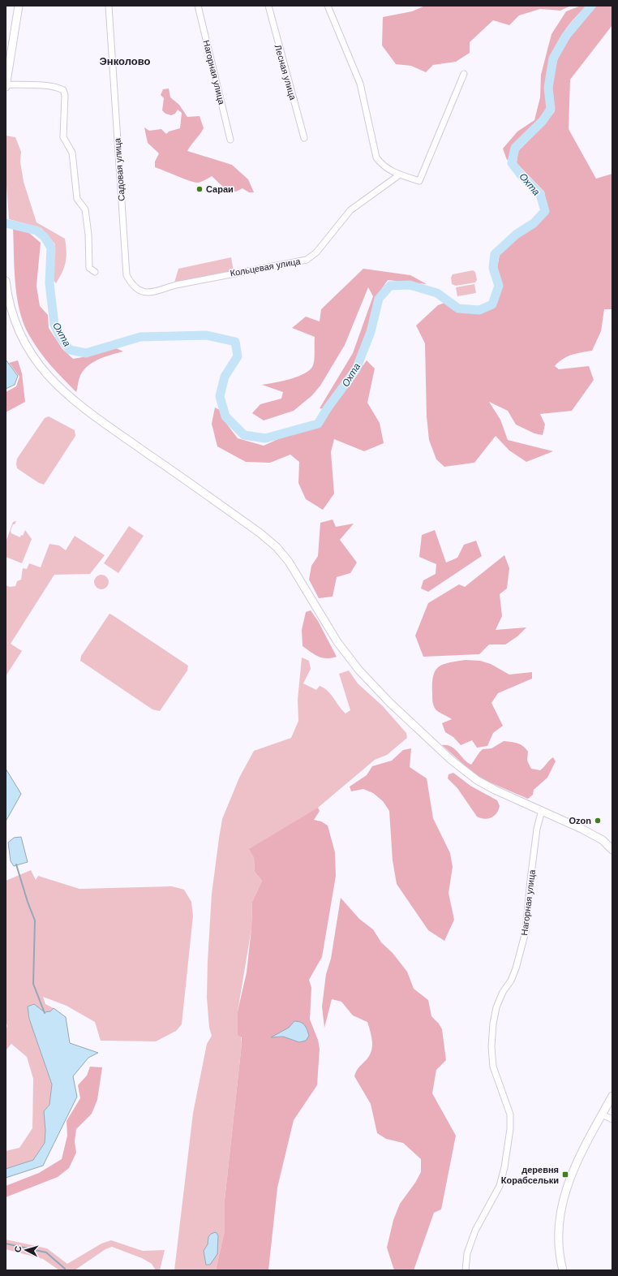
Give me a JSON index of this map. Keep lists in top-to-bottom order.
{
  "streets": {
    "street": [
      "Нагорная улица",
      "Лесная улица",
      "Садовая улица",
      "Кольцевая улица"
    ]
  },
  "crossings": [
    ["Садовая улица", "Кольцевая улица"]
  ],
  "districts": ["Энколово"],
  "water": ["Охта"],
  "places": {
    "other": ["Сараи", "Ozon"],
    "transit": ["деревня Корабсельки"]
  },
  "north": "left"
}
